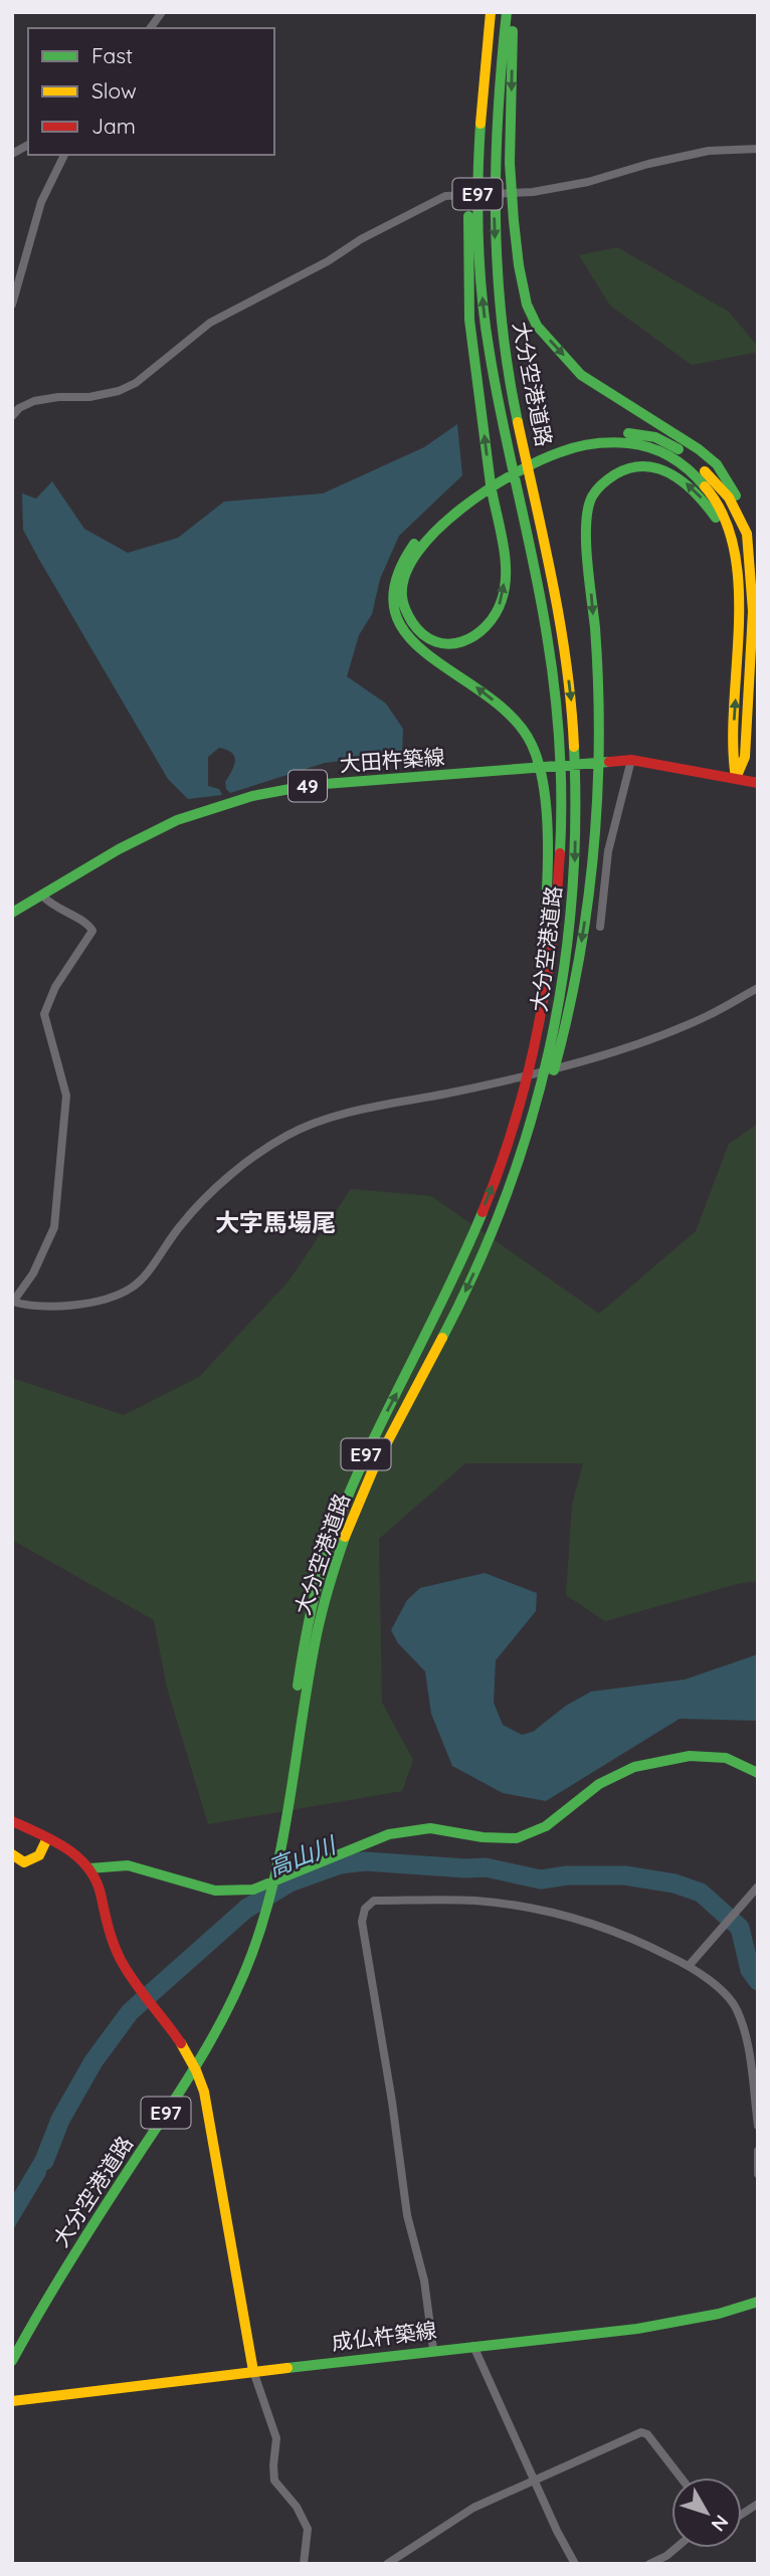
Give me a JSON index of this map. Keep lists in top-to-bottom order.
{
  "streets": {
    "main road": [
      "E97",
      "大分空港道路",
      "大田杵築線",
      "49",
      "成仏杵築線"
    ]
  },
  "districts": ["大字馬場尾"],
  "water": ["高山川"],
  "legend": ["Fast", "Slow", "Jam"],
  "north": "bottom right"
}
